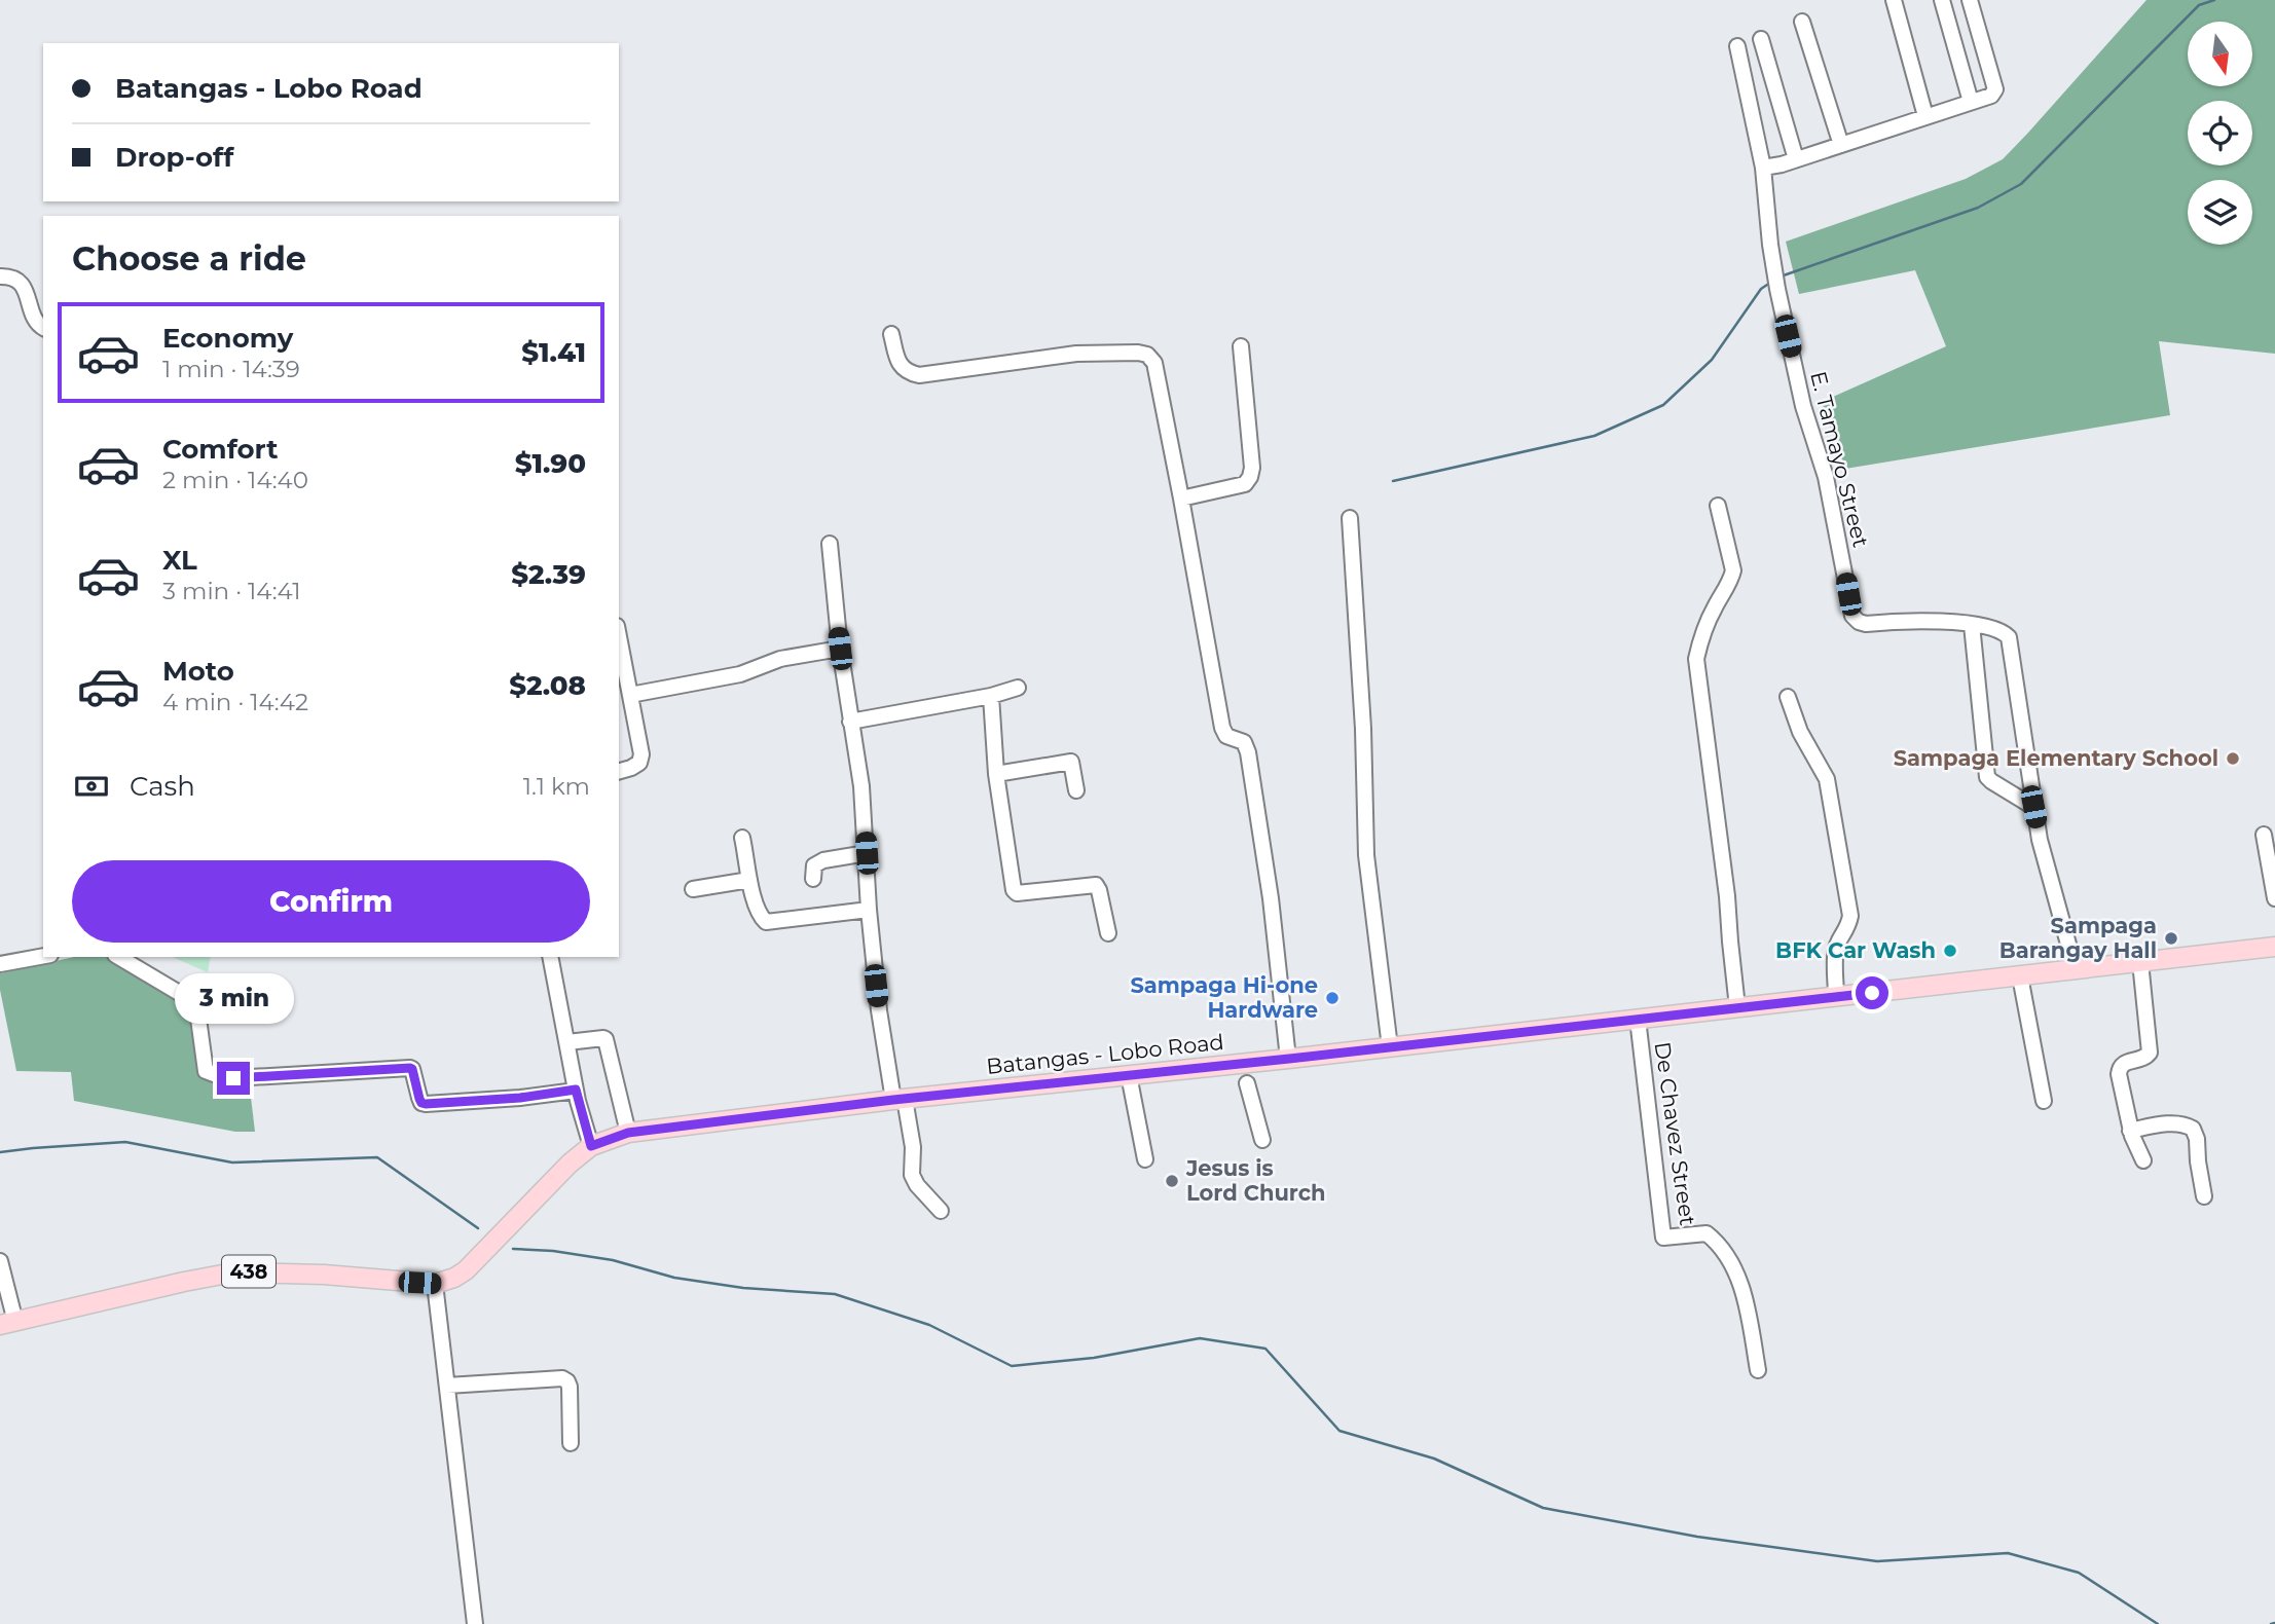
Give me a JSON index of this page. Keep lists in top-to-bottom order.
{
  "streets": {
    "main road": ["Batangas - Lobo Road", "438"],
    "street": ["E. Tamayo Street", "De Chavez Street"]
  },
  "crossings": [
    ["E. Tamayo Street", "Batangas - Lobo Road"],
    ["Batangas - Lobo Road", "De Chavez Street"]
  ],
  "places": [
    "Sampaga Elementary School",
    "Sampaga Barangay Hall",
    "BFK Car Wash",
    "Sampaga Hi-one Hardware",
    "Jesus is Lord Church"
  ],
  "north": "bottom",
  "page": {
    "banner": ["Batangas - Lobo Road", "Drop-off"],
    "heading": "Choose a ride",
    "list": [
      {
        "name": "Economy",
        "note": "1 min · 14:39",
        "value": "$1.41"
      },
      {
        "name": "Comfort",
        "note": "2 min · 14:40",
        "value": "$1.90"
      },
      {
        "name": "XL",
        "note": "3 min · 14:41",
        "value": "$2.39"
      },
      {
        "name": "Moto",
        "note": "4 min · 14:42",
        "value": "$2.08"
      }
    ],
    "pay": ["Cash", "1.1 km"],
    "buttons": "Confirm",
    "bubble": "3 min"
  }
}
